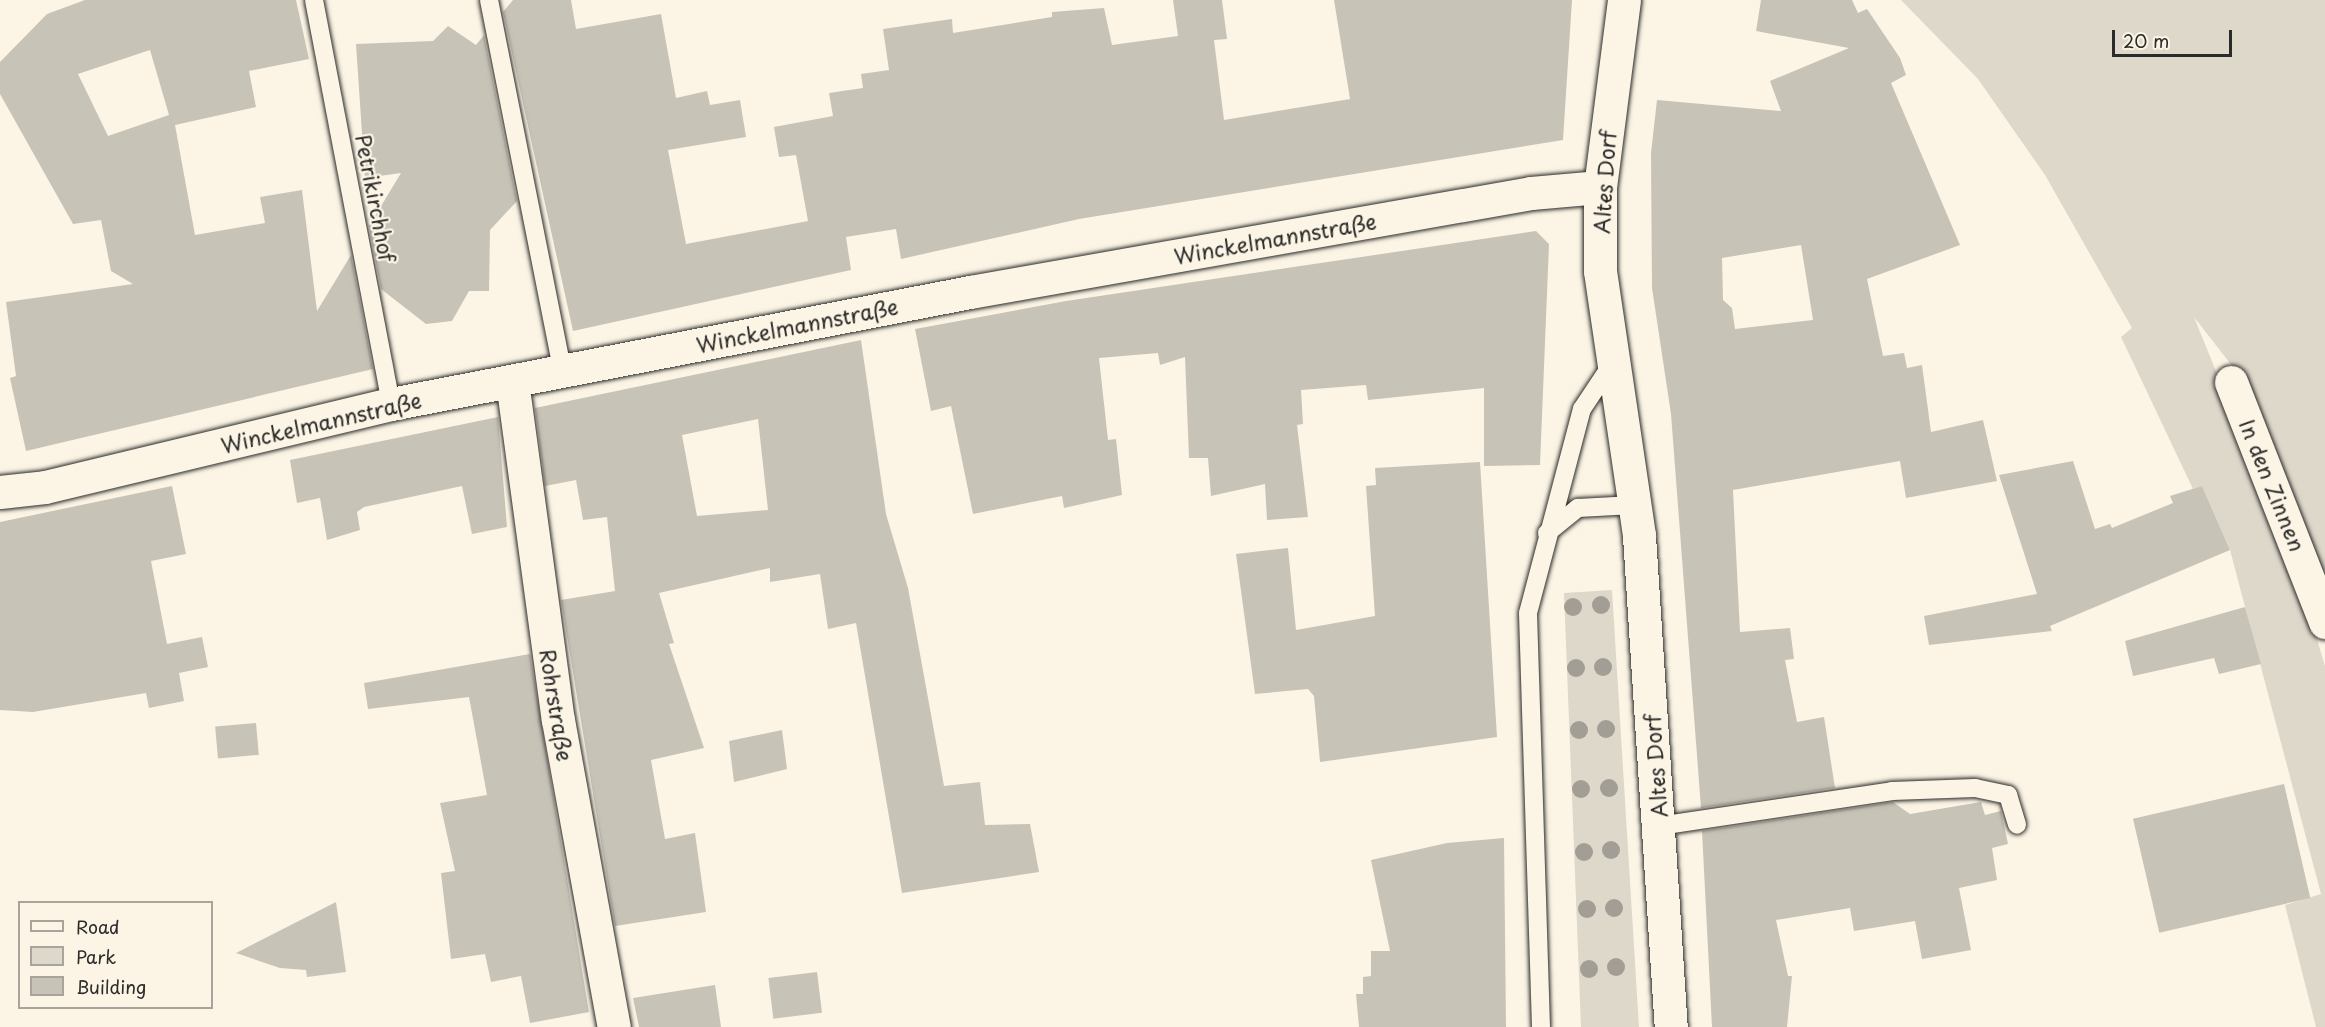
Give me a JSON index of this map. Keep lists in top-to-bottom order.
{
  "streets": {
    "street": [
      "Altes Dorf",
      "Winckelmannstraße",
      "In den Zinnen",
      "Rohrstraße"
    ],
    "lane": ["Petrikirchhof"]
  },
  "crossings": [
    ["Altes Dorf", "Winckelmannstraße"],
    ["Petrikirchhof", "Winckelmannstraße"],
    ["Winckelmannstraße", "Rohrstraße"]
  ],
  "legend": ["Road", "Park", "Building"],
  "scale_bar": "20 m"
}
